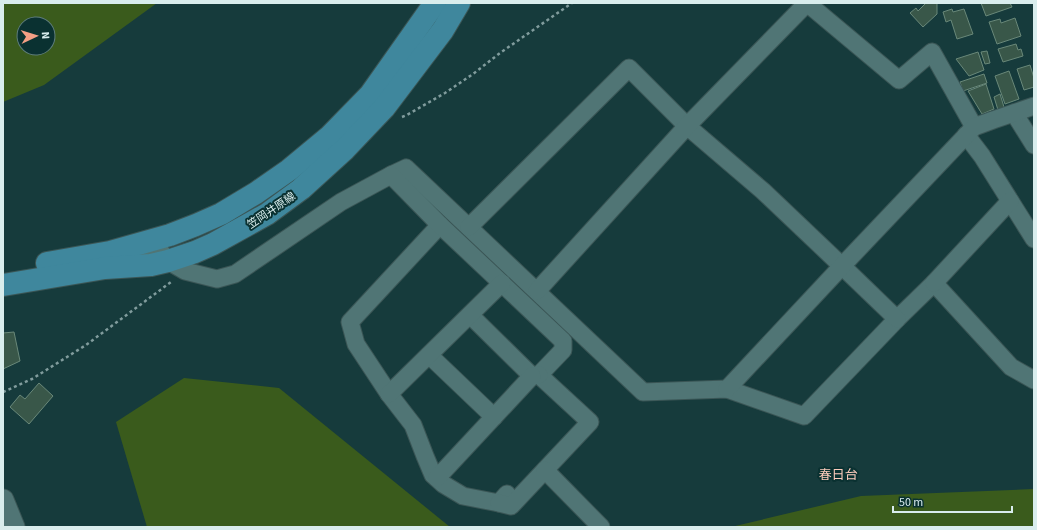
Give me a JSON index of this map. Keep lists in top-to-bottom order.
{
  "streets": {
    "main road": ["笠岡井原線"]
  },
  "districts": ["春日台"],
  "scale_bar": "50 m",
  "north": "right"
}
